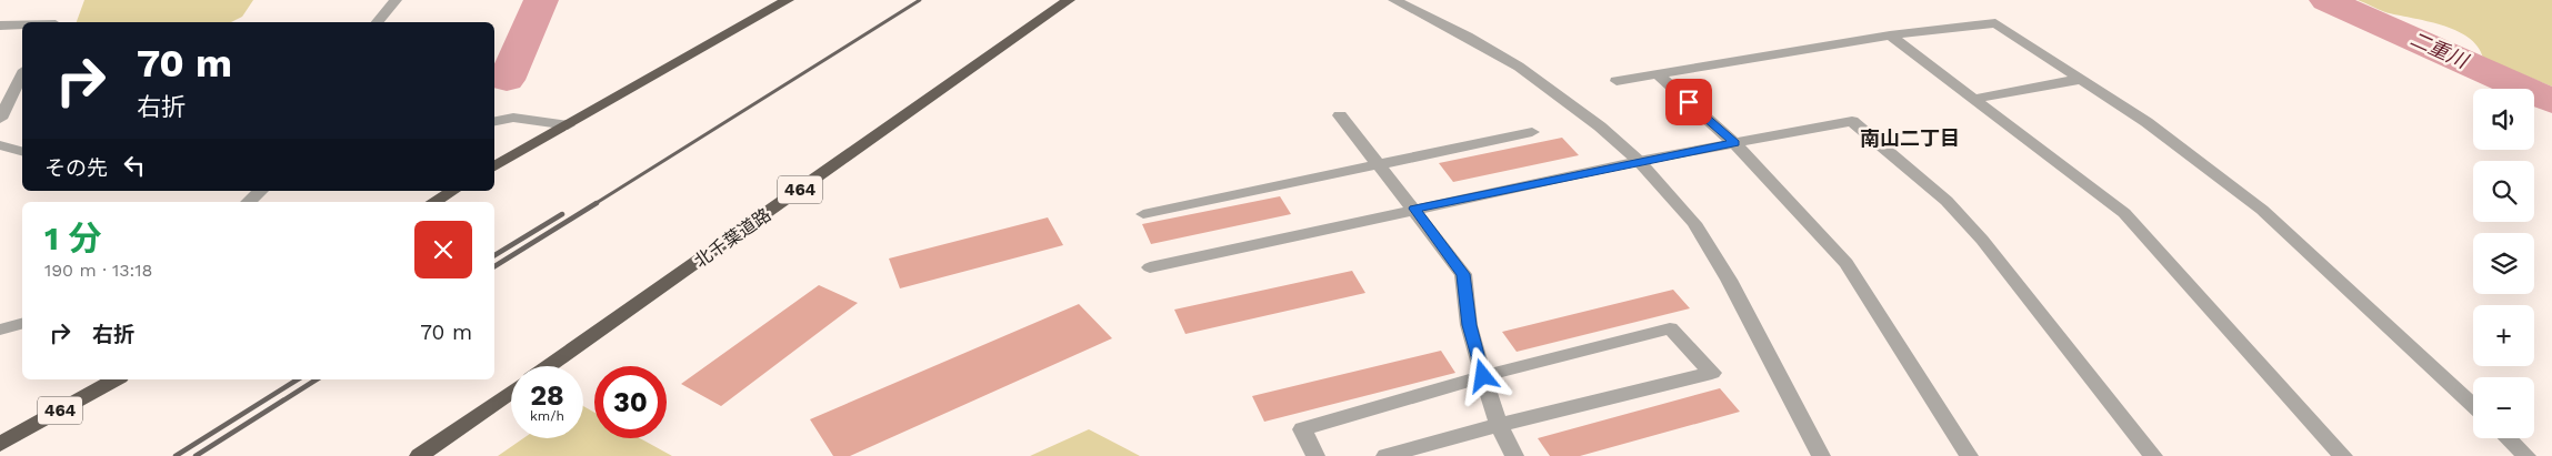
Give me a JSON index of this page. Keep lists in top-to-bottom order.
{
  "streets": {
    "highway": ["464", "北千葉道路"]
  },
  "districts": ["南山二丁目"],
  "water": ["二重川"],
  "page": {
    "turn": ["70 m", "右折"],
    "map_buttons": ["+", "−"],
    "then": "その先",
    "heading": ["1 分", "190 m · 13:18"],
    "list": [
      {
        "name": "右折",
        "value": "70 m"
      }
    ],
    "speed": "28 km/h",
    "limit": "30"
  }
}
